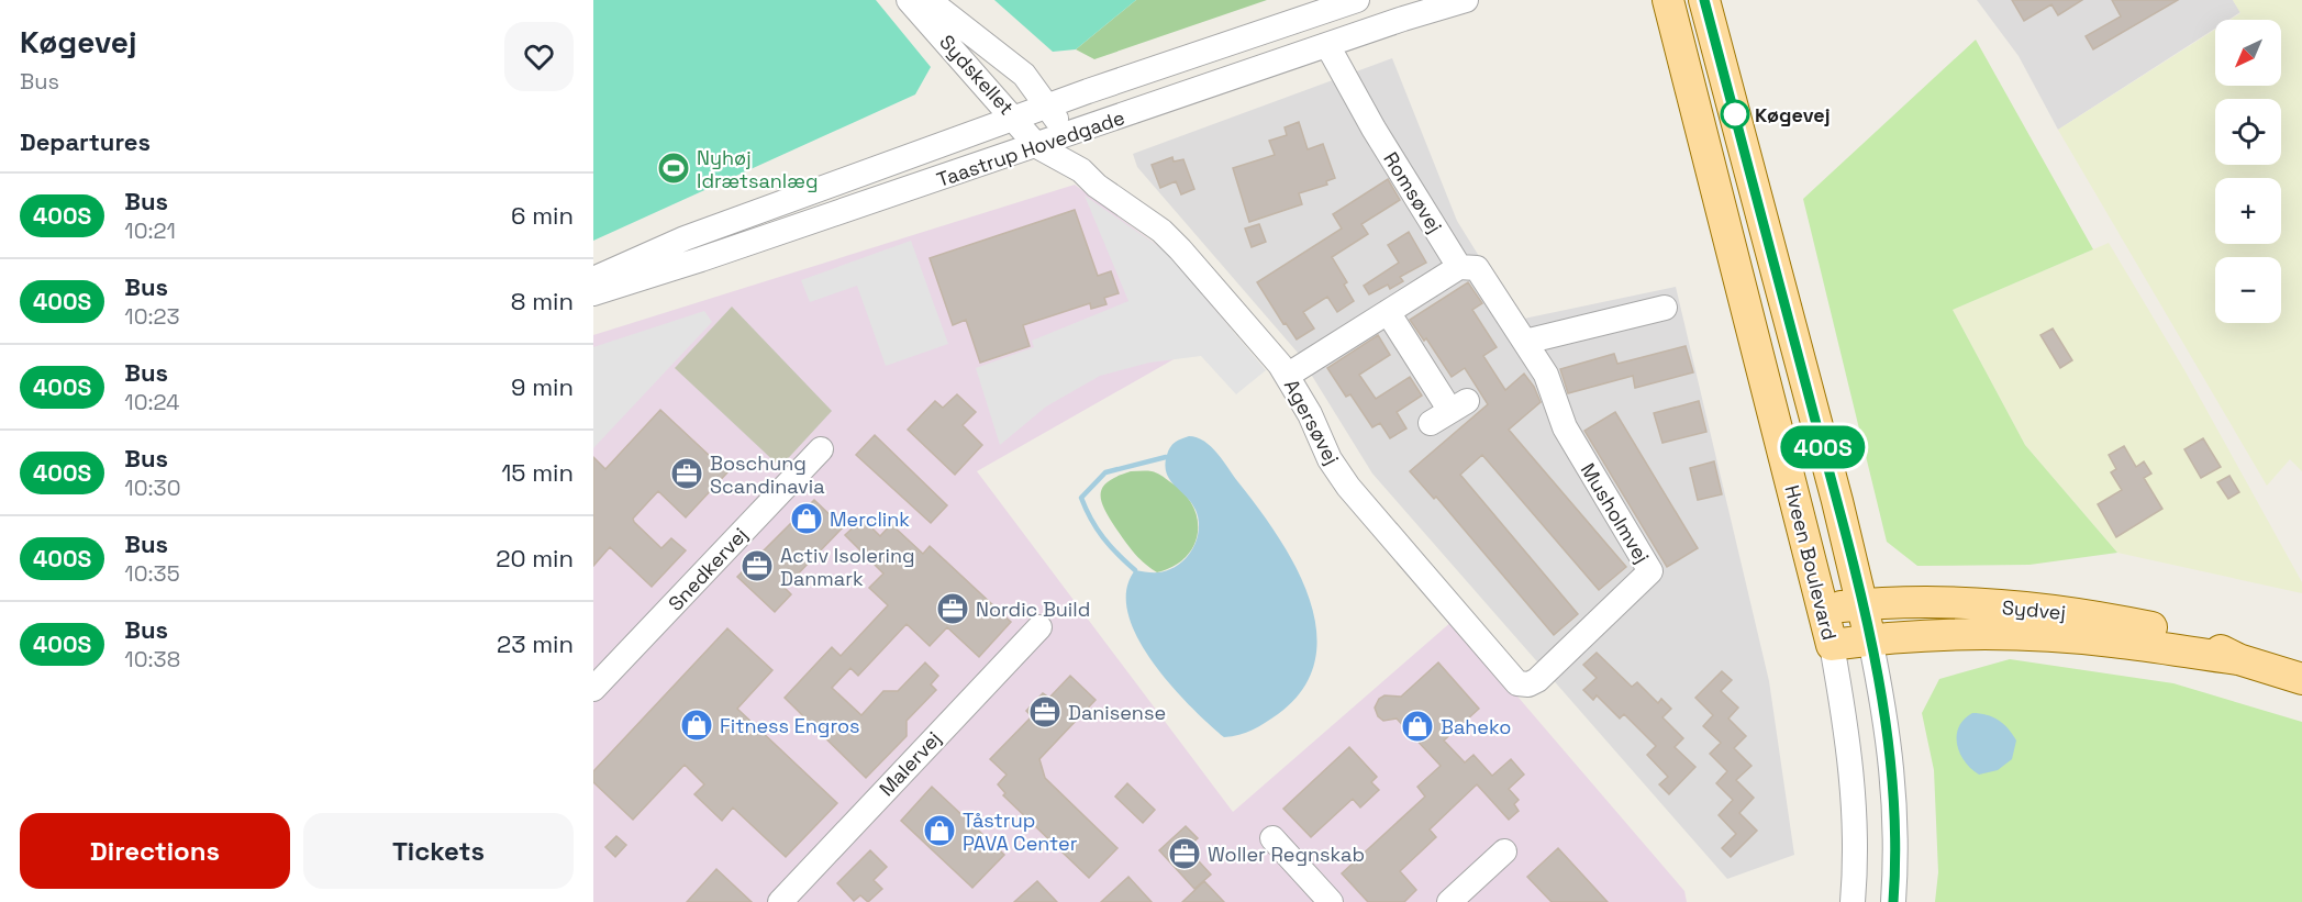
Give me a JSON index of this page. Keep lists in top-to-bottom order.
{
  "streets": {
    "main road": ["Hveen Boulevard", "Sydvej"],
    "street": [
      "Sydskellet",
      "Taastrup Hovedgade",
      "Romsøvej",
      "Agersøvej",
      "Musholmvej",
      "Snedkervej",
      "Malervej"
    ]
  },
  "crossings": [
    ["Sydskellet", "Taastrup Hovedgade"],
    ["Sydskellet", "Agersøvej"],
    ["Taastrup Hovedgade", "Romsøvej"],
    ["Romsøvej", "Musholmvej"],
    ["Agersøvej", "Musholmvej"],
    ["Hveen Boulevard", "Sydvej"]
  ],
  "places": {
    "other": ["Køgevej"],
    "sports": ["Nyhøj Idrætsanlæg"],
    "office": [
      "Boschung Scandinavia",
      "Activ Isolering Danmark",
      "Nordic Build",
      "Danisense",
      "Woller Regnskab"
    ],
    "shop": [
      "Merclink",
      "Fitness Engros",
      "Baheko",
      "Tåstrup PAVA Center"
    ]
  },
  "lines": ["bus line 400S"],
  "north": "bottom left",
  "page": {
    "heading": [
      ["Køgevej", "Bus"],
      "Departures"
    ],
    "on_map": "400S",
    "map_buttons": ["+", "−"],
    "list": [
      {
        "mark": "400S",
        "name": "Bus",
        "note": "10:21",
        "value": "6 min"
      },
      {
        "mark": "400S",
        "name": "Bus",
        "note": "10:23",
        "value": "8 min"
      },
      {
        "mark": "400S",
        "name": "Bus",
        "note": "10:24",
        "value": "9 min"
      },
      {
        "mark": "400S",
        "name": "Bus",
        "note": "10:30",
        "value": "15 min"
      },
      {
        "mark": "400S",
        "name": "Bus",
        "note": "10:35",
        "value": "20 min"
      },
      {
        "mark": "400S",
        "name": "Bus",
        "note": "10:38",
        "value": "23 min"
      }
    ],
    "buttons": ["Directions", "Tickets"]
  }
}
